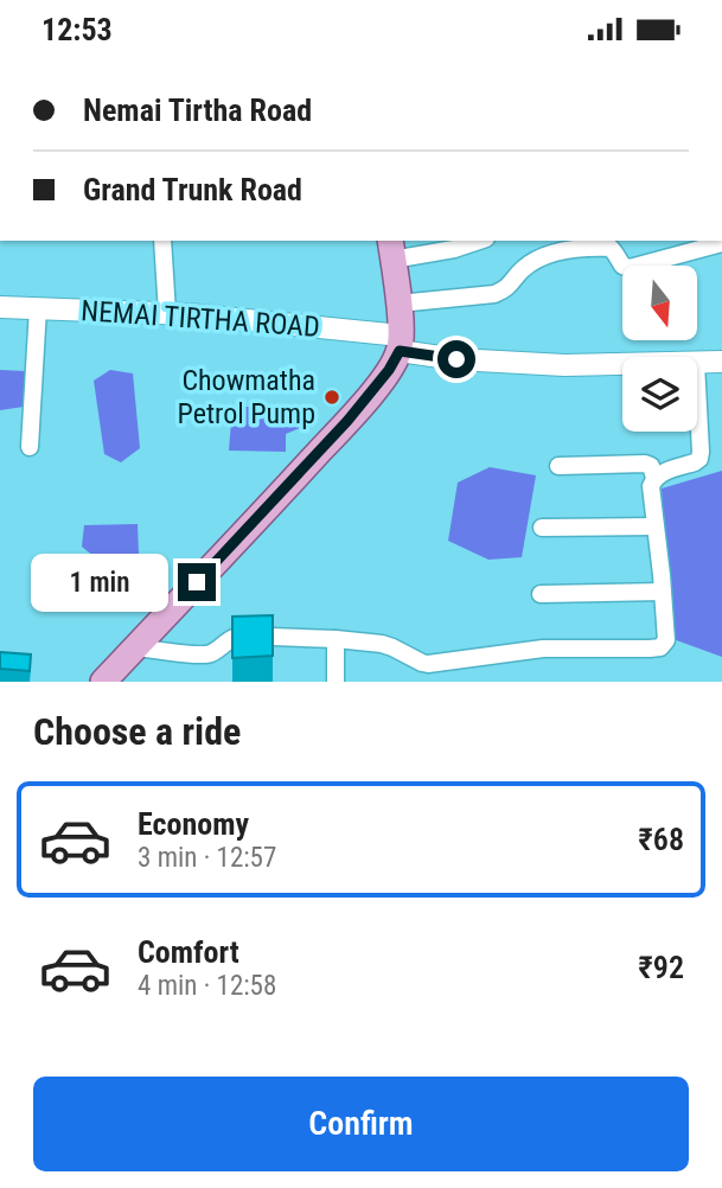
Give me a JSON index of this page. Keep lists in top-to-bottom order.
{
  "streets": {
    "street": ["NEMAI TIRTHA ROAD"]
  },
  "places": ["Chowmatha Petrol Pump"],
  "north": "bottom",
  "page": {
    "status": "12:53",
    "banner": ["Nemai Tirtha Road", "Grand Trunk Road"],
    "bubble": "1 min",
    "heading": "Choose a ride",
    "list": [
      {
        "name": "Economy",
        "note": "3 min · 12:57",
        "value": "₹68"
      },
      {
        "name": "Comfort",
        "note": "4 min · 12:58",
        "value": "₹92"
      }
    ],
    "buttons": "Confirm"
  }
}
